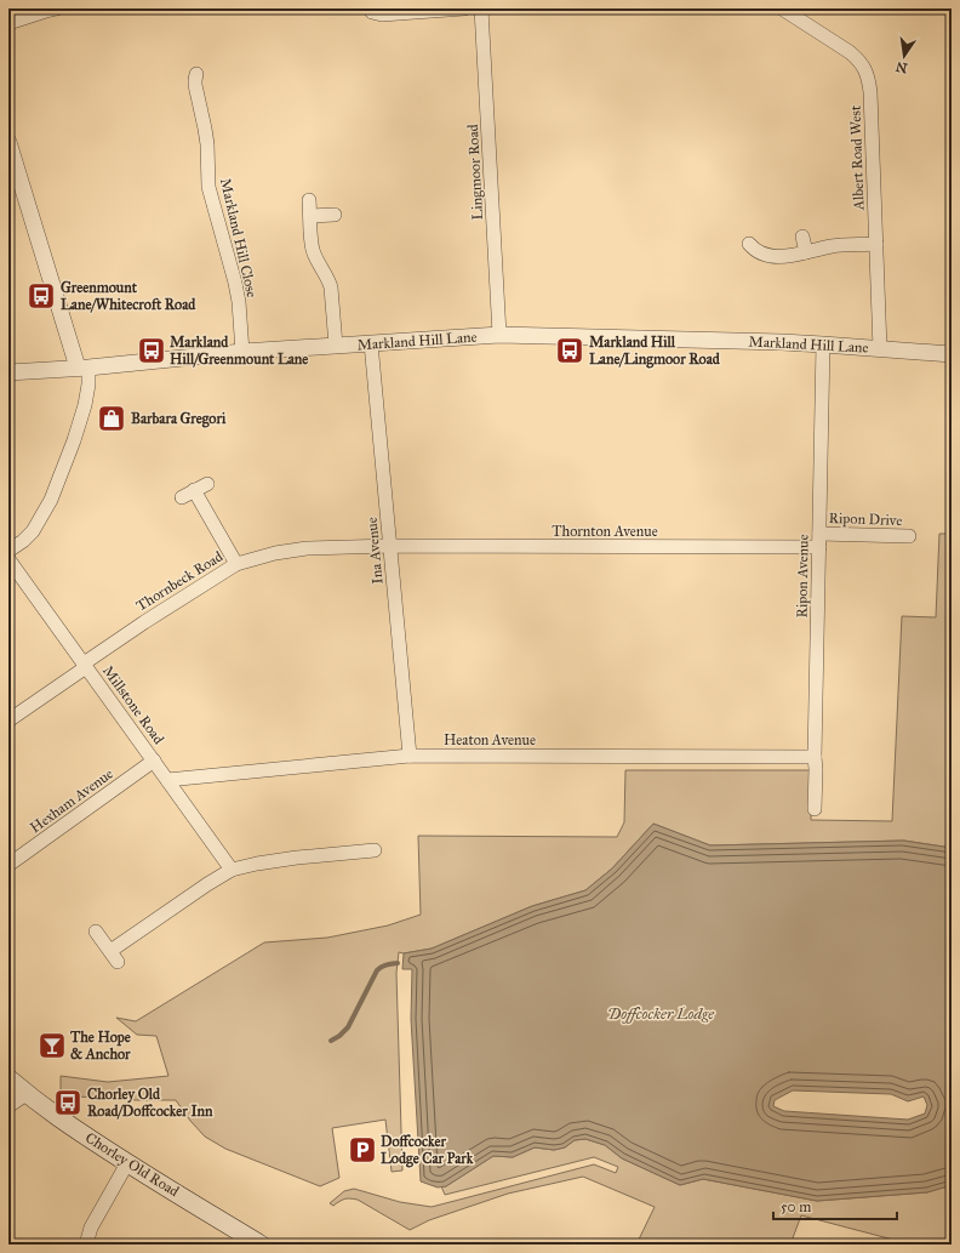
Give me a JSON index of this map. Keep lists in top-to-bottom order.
{
  "streets": {
    "main road": ["Chorley Old Road"],
    "street": [
      "Albert Road West",
      "Lingmoor Road",
      "Markland Hill Close",
      "Markland Hill Lane",
      "Ripon Drive",
      "Thornton Avenue",
      "Ina Avenue",
      "Ripon Avenue",
      "Thornbeck Road",
      "Millstone Road",
      "Heaton Avenue",
      "Hexham Avenue"
    ]
  },
  "crossings": [
    ["Albert Road West", "Markland Hill Lane"],
    ["Lingmoor Road", "Markland Hill Lane"],
    ["Markland Hill Close", "Markland Hill Lane"],
    ["Markland Hill Lane", "Ina Avenue"],
    ["Markland Hill Lane", "Ripon Avenue"],
    ["Ripon Drive", "Thornton Avenue"],
    ["Ripon Drive", "Ripon Avenue"],
    ["Thornton Avenue", "Ina Avenue"],
    ["Thornton Avenue", "Ripon Avenue"],
    ["Thornton Avenue", "Thornbeck Road"],
    ["Ina Avenue", "Thornbeck Road"],
    ["Ina Avenue", "Heaton Avenue"],
    ["Ripon Avenue", "Heaton Avenue"],
    ["Thornbeck Road", "Millstone Road"],
    ["Millstone Road", "Heaton Avenue"],
    ["Millstone Road", "Hexham Avenue"]
  ],
  "water": ["Doffcocker Lodge"],
  "places": {
    "bus stop": [
      "Greenmount Lane/Whitecroft Road",
      "Markland Hill/Greenmount Lane",
      "Markland Hill Lane/Lingmoor Road",
      "Chorley Old Road/Doffcocker Inn"
    ],
    "shop": ["Barbara Gregori"],
    "bar": ["The Hope & Anchor"],
    "parking": ["Doffcocker Lodge Car Park"]
  },
  "scale_bar": "50 m",
  "north": "bottom"
}
